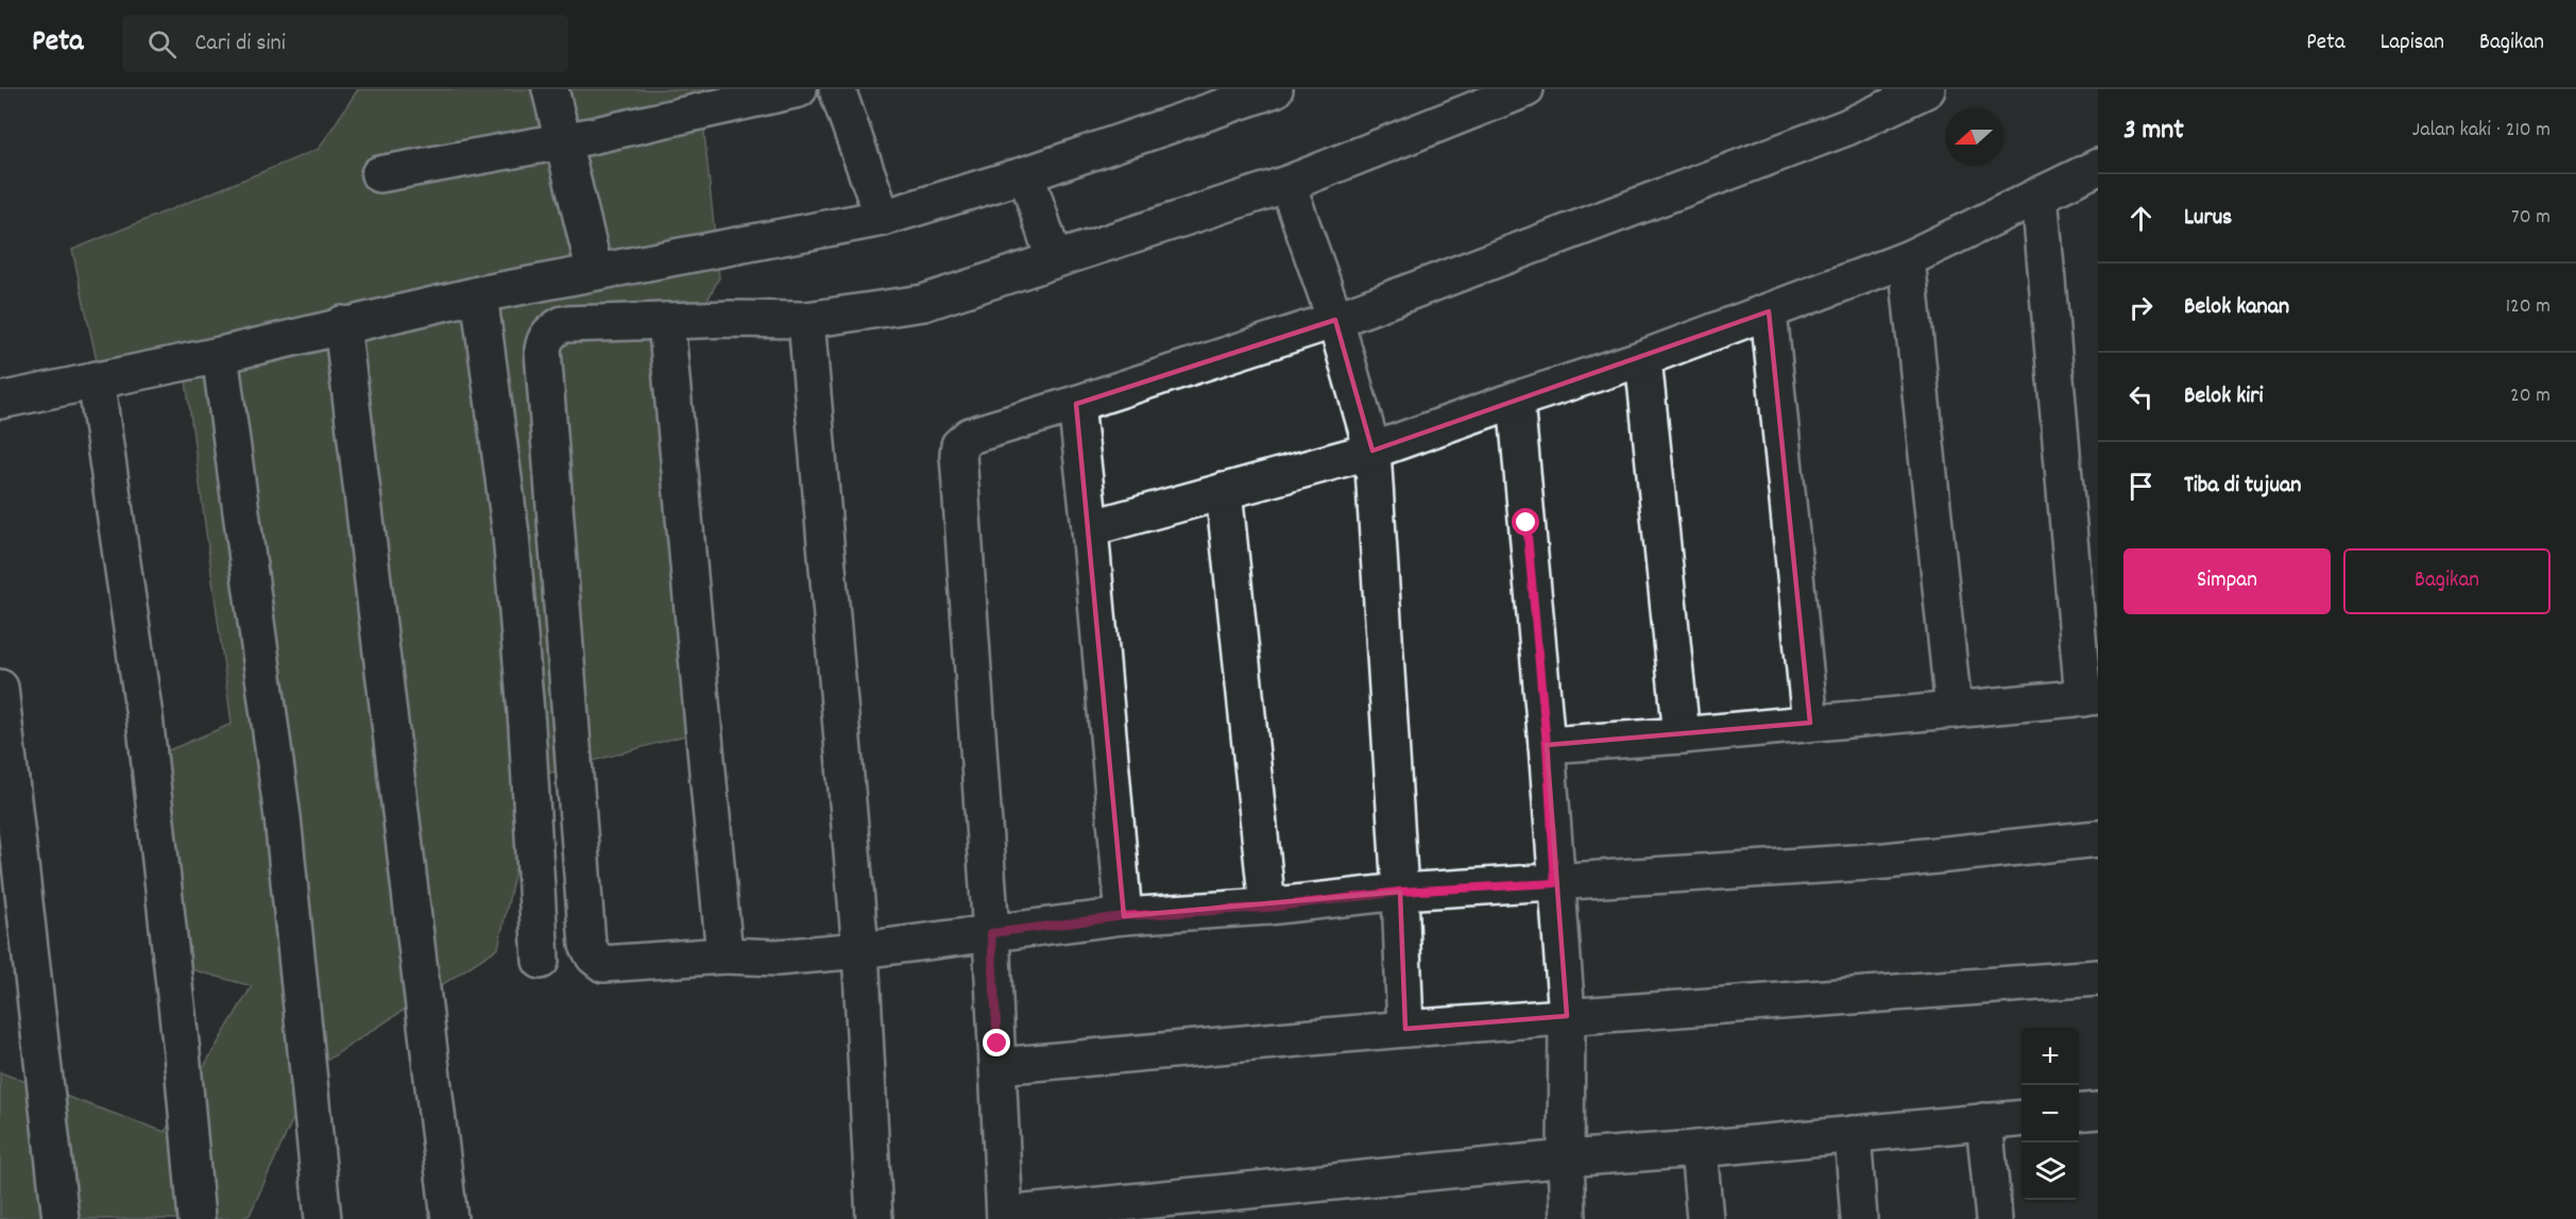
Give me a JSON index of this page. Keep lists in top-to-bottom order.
{
  "north": "left",
  "page": {
    "header": "Peta",
    "search": "Cari di sini",
    "nav": ["Peta", "Lapisan", "Bagikan"],
    "heading": ["3 mnt", "Jalan kaki · 210 m"],
    "list": [
      ["Lurus", "70 m"],
      ["Belok kanan", "120 m"],
      ["Belok kiri", "20 m"],
      "Tiba di tujuan"
    ],
    "buttons": ["Simpan", "Bagikan"],
    "map_buttons": ["+", "−"]
  }
}
